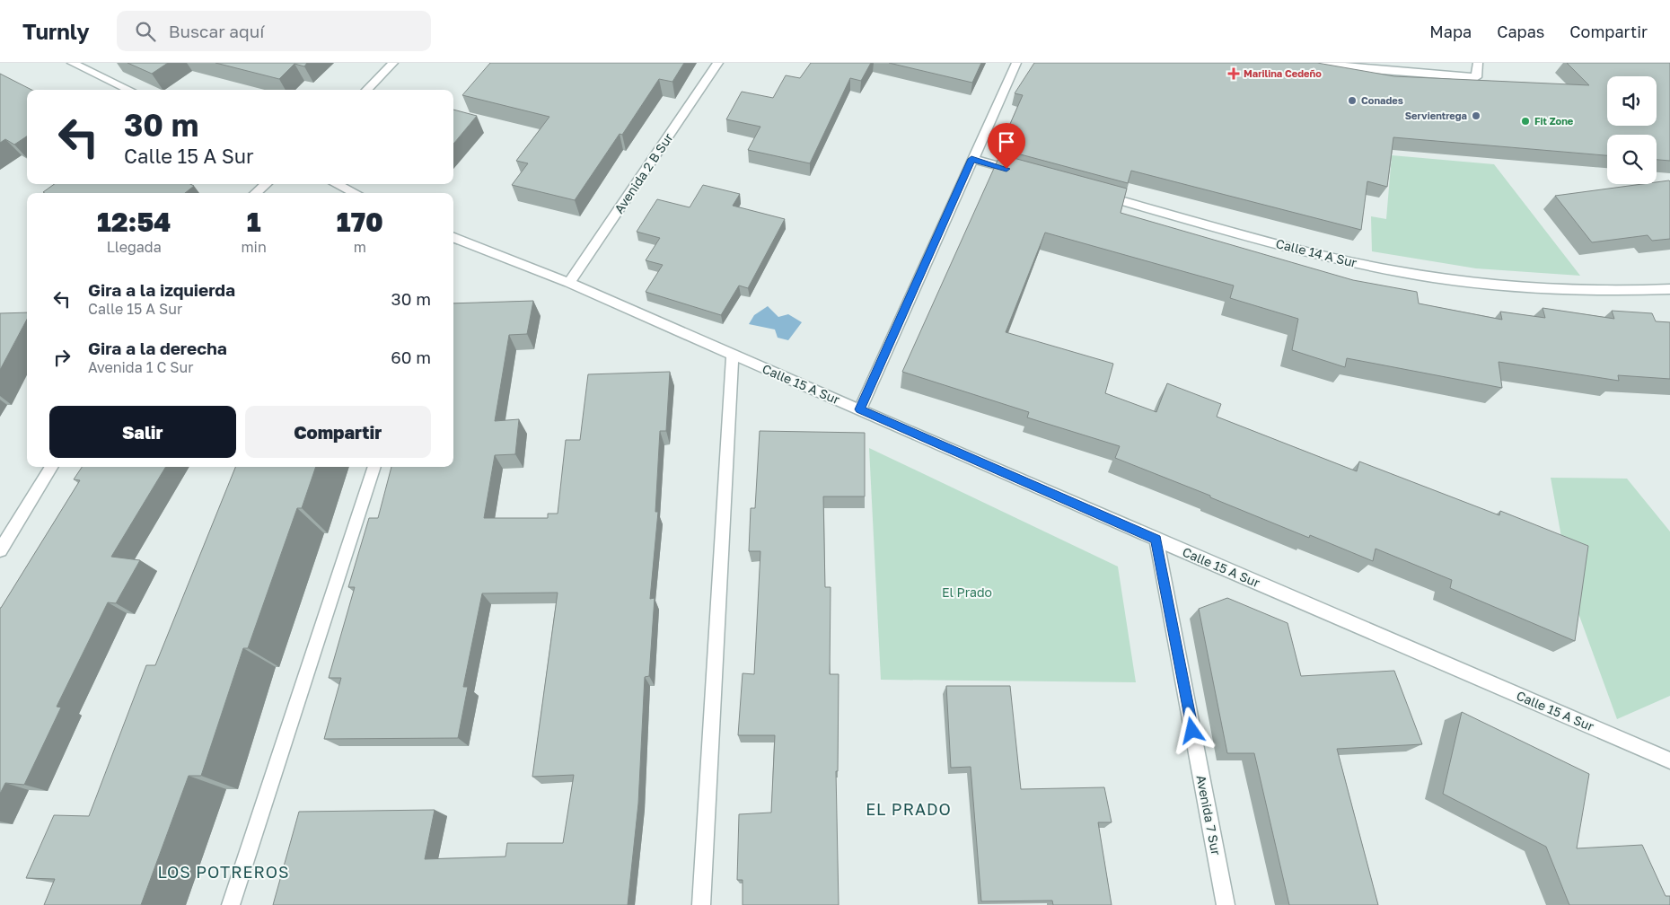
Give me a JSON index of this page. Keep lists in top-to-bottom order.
{
  "streets": {
    "street": [
      "Avenida 2 B Sur",
      "Calle 14 A Sur",
      "Calle 15 A Sur",
      "Avenida 7 Sur"
    ]
  },
  "crossings": [
    ["Avenida 2 B Sur", "Calle 15 A Sur"],
    ["Calle 15 A Sur", "Avenida 7 Sur"]
  ],
  "districts": ["EL PRADO", "LOS POTREROS"],
  "parks": ["El Prado"],
  "places": {
    "health": ["Marilina Cedeño"],
    "other": ["Conades", "Servientrega", "Fit Zone"]
  },
  "page": {
    "header": "Turnly",
    "search": "Buscar aquí",
    "nav": ["Mapa", "Capas", "Compartir"],
    "turn": ["30 m", "Calle 15 A Sur"],
    "eta": [
      "12:54",
      "Llegada",
      "1",
      "min",
      "170",
      "m"
    ],
    "list": [
      {
        "name": "Gira a la izquierda",
        "note": "Calle 15 A Sur",
        "value": "30 m"
      },
      {
        "name": "Gira a la derecha",
        "note": "Avenida 1 C Sur",
        "value": "60 m"
      }
    ],
    "buttons": ["Salir", "Compartir"]
  }
}
